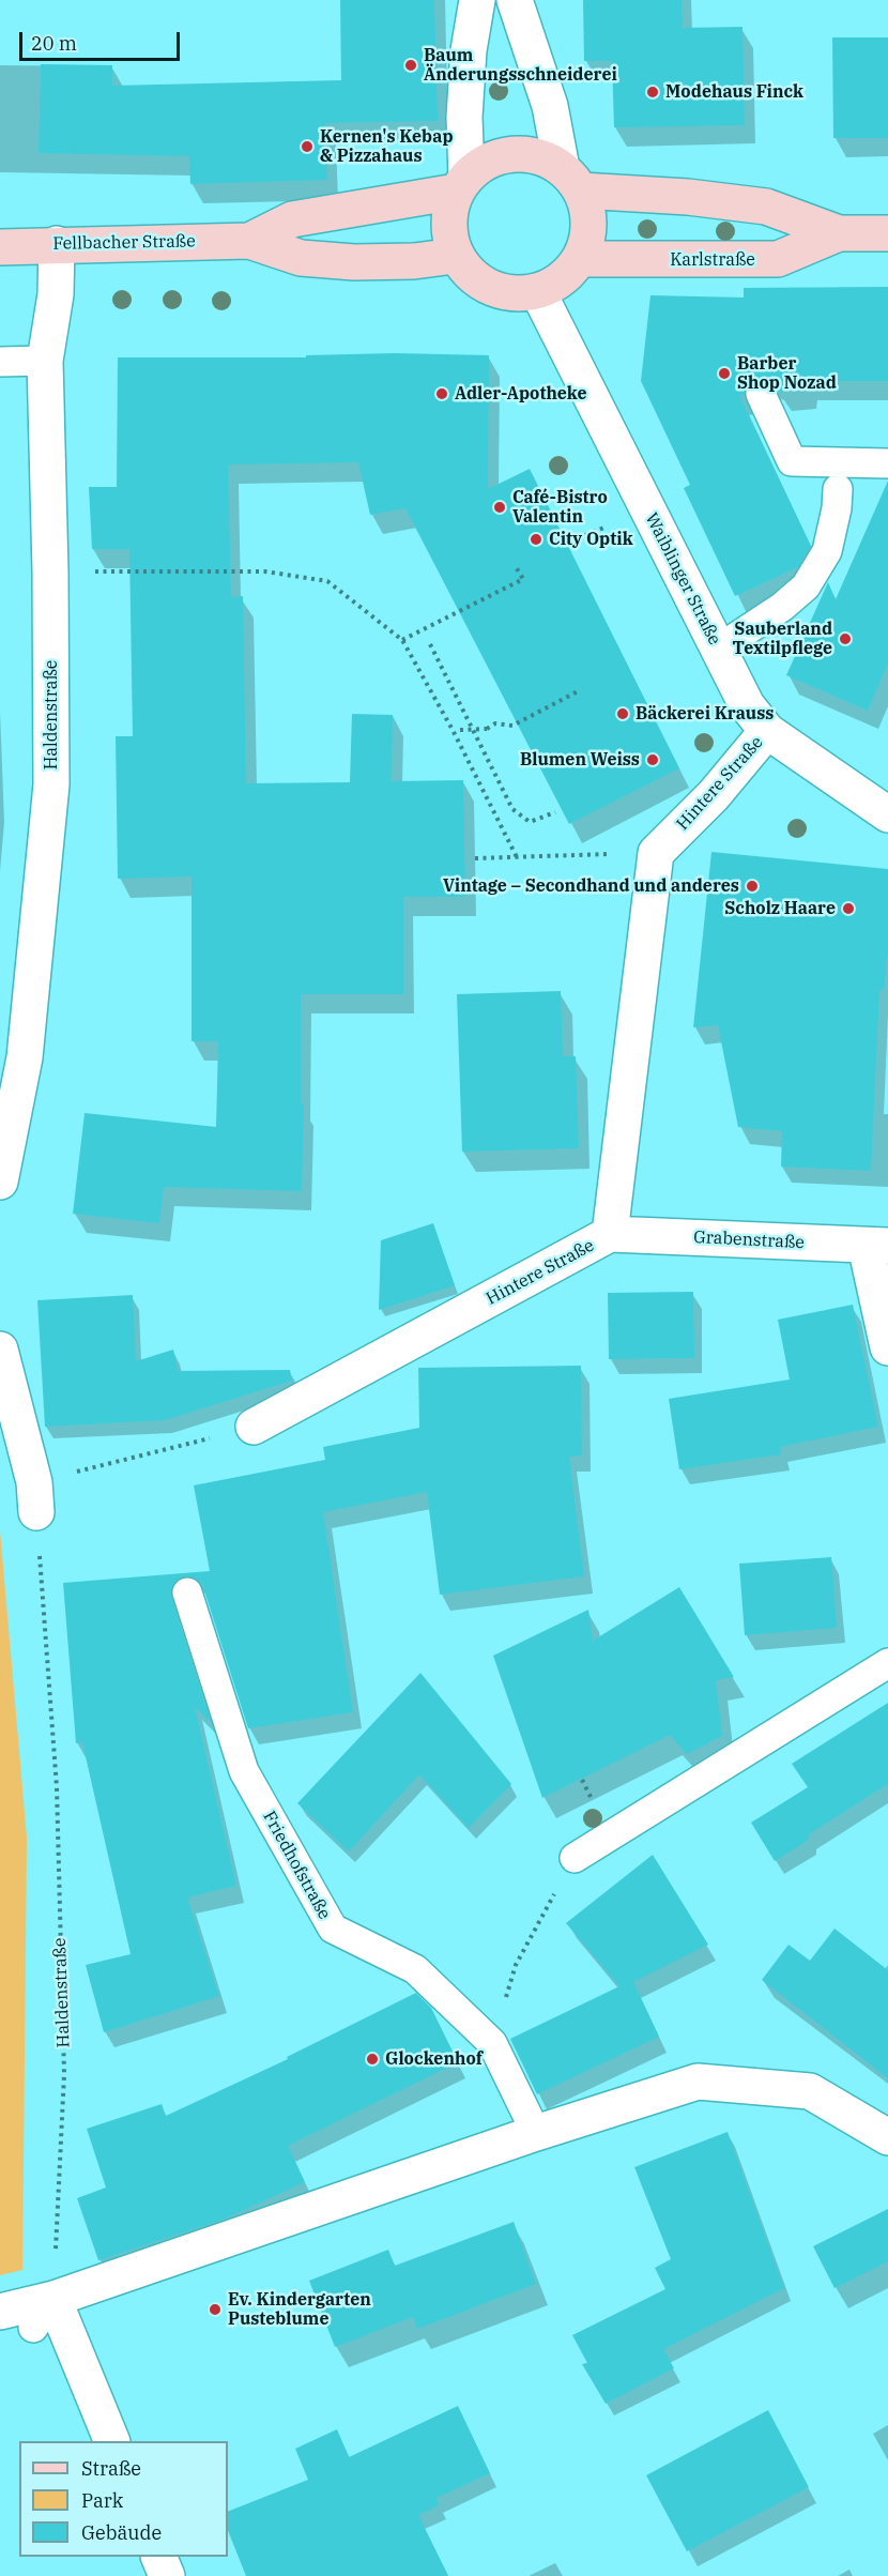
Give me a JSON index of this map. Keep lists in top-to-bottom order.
{
  "streets": {
    "main road": ["Fellbacher Straße", "Karlstraße"],
    "street": [
      "Waiblinger Straße",
      "Haldenstraße",
      "Hintere Straße",
      "Grabenstraße"
    ],
    "lane": ["Friedhofstraße"]
  },
  "crossings": [
    ["Fellbacher Straße", "Karlstraße"],
    ["Fellbacher Straße", "Waiblinger Straße"],
    ["Fellbacher Straße", "Haldenstraße"],
    ["Karlstraße", "Waiblinger Straße"],
    ["Waiblinger Straße", "Hintere Straße"],
    ["Hintere Straße", "Grabenstraße"]
  ],
  "places": [
    "Baum Änderungsschneiderei",
    "Modehaus Finck",
    "Kernen's Kebap & Pizzahaus",
    "Barber Shop Nozad",
    "Adler-Apotheke",
    "Café-Bistro Valentin",
    "City Optik",
    "Sauberland Textilpflege",
    "Bäckerei Krauss",
    "Blumen Weiss",
    "Vintage – Secondhand und anderes",
    "Scholz Haare",
    "Glockenhof",
    "Ev. Kindergarten Pusteblume"
  ],
  "legend": ["Straße", "Park", "Gebäude"],
  "scale_bar": "20 m"
}
